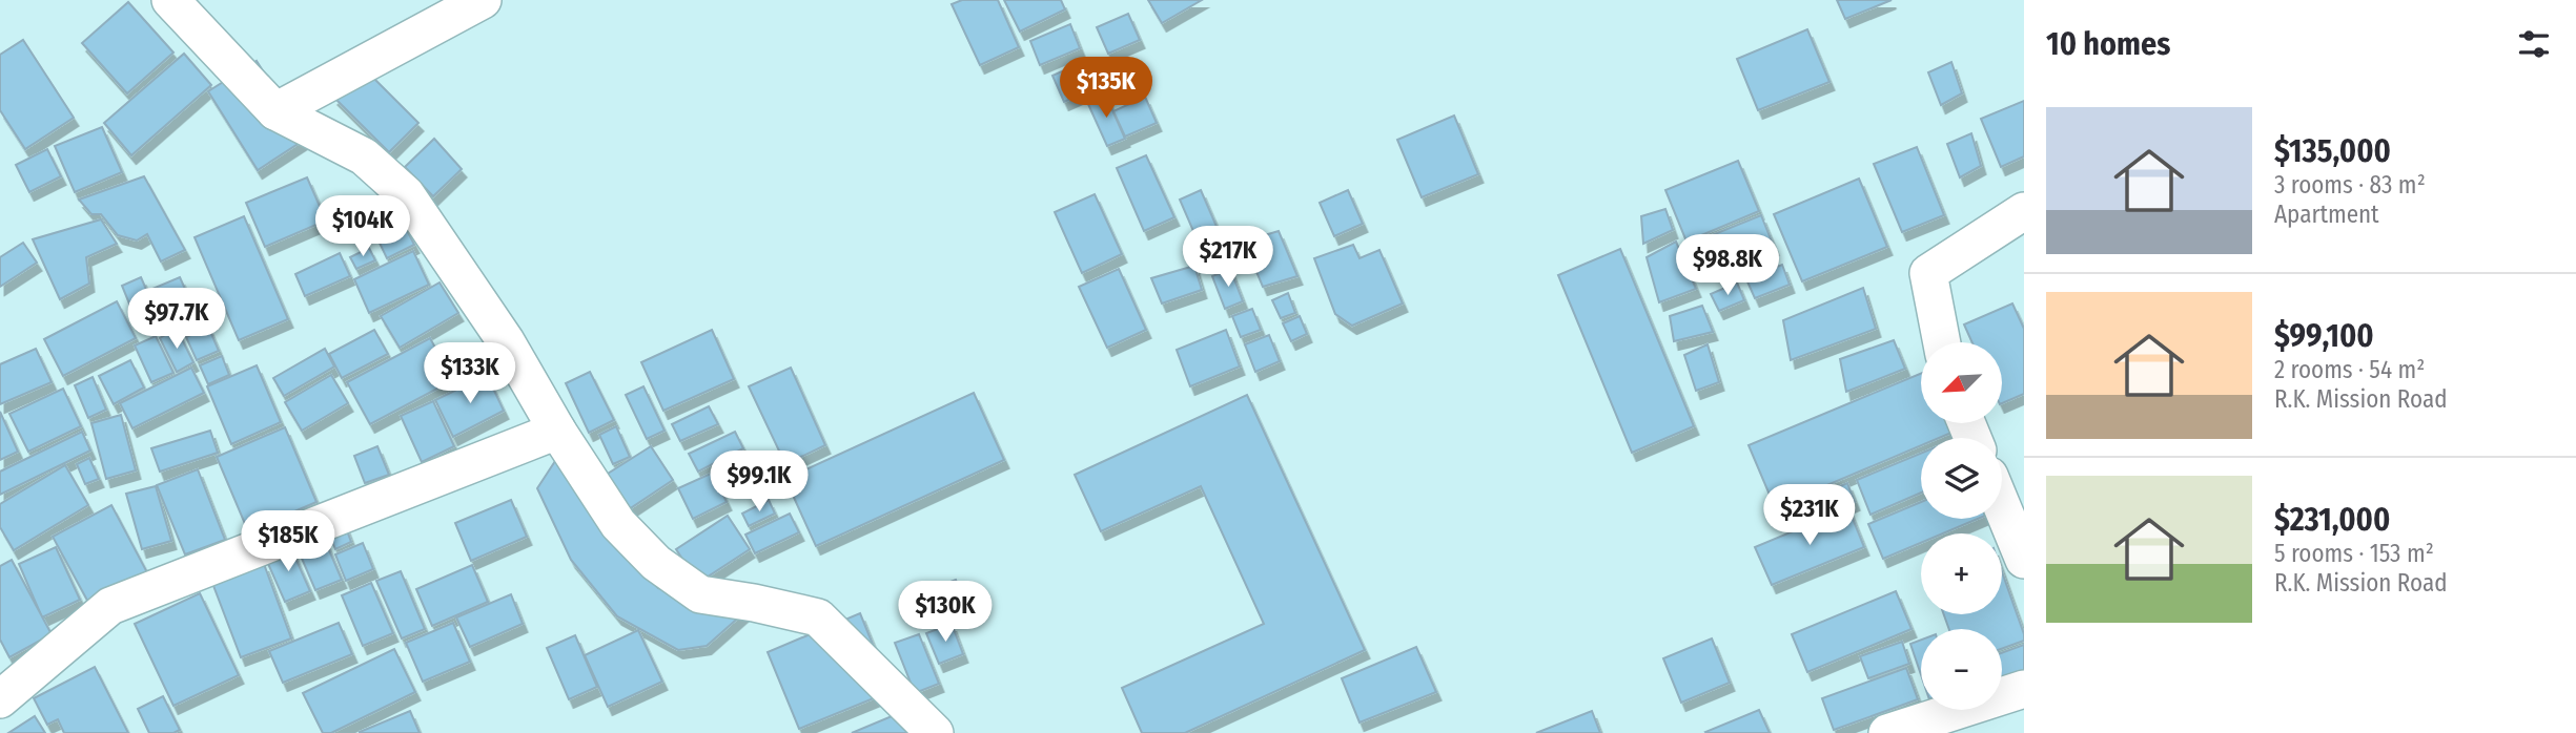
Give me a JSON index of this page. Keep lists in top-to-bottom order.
{
  "north": "bottom left",
  "page": {
    "heading": "10 homes",
    "price": [
      "$135K",
      "$104K",
      "$217K",
      "$98.8K",
      "$97.7K",
      "$133K",
      "$99.1K",
      "$231K",
      "$185K",
      "$130K"
    ],
    "list": [
      {
        "name": "$135,000",
        "note": "3 rooms · 83 m² · Apartment"
      },
      {
        "name": "$99,100",
        "note": "2 rooms · 54 m² · R.K. Mission Road"
      },
      {
        "name": "$231,000",
        "note": "5 rooms · 153 m² · R.K. Mission Road"
      }
    ],
    "map_buttons": ["+", "−"]
  }
}
